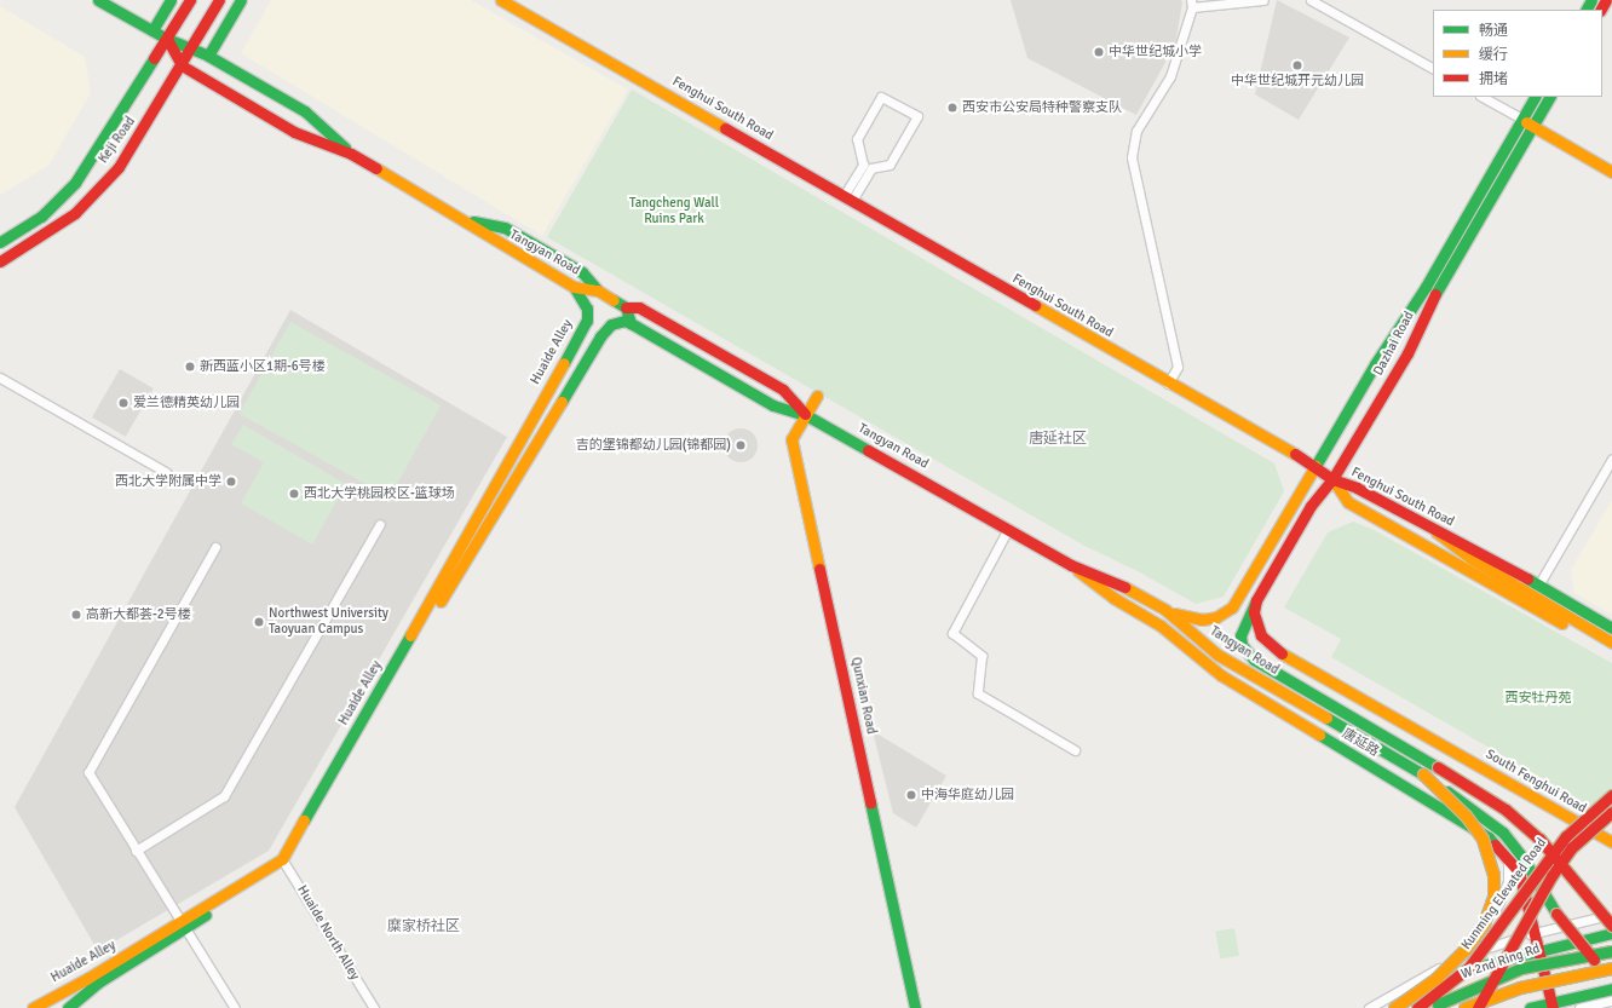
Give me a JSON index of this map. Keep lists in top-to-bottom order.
{
  "streets": {
    "main road": [
      "Fenghui South Road",
      "Keji Road",
      "Tangyan Road",
      "Dazhai Road",
      "Huaide Alley",
      "Qunxian Road",
      "唐延路",
      "South Fenghui Road",
      "Kunming Elevated Road",
      "W 2nd Ring Rd"
    ],
    "street": ["Huaide North Alley"]
  },
  "crossings": [
    ["Fenghui South Road", "Dazhai Road"],
    ["Keji Road", "Tangyan Road"],
    ["Tangyan Road", "Dazhai Road"],
    ["Tangyan Road", "Huaide Alley"],
    ["Tangyan Road", "Qunxian Road"],
    ["Tangyan Road", "唐延路"],
    ["Dazhai Road", "South Fenghui Road"],
    ["Huaide Alley", "Huaide North Alley"]
  ],
  "districts": ["唐延社区", "糜家桥社区"],
  "parks": ["Tangcheng Wall Ruins Park", "西安牡丹苑"],
  "places": [
    "中华世纪城小学",
    "中华世纪城开元幼儿园",
    "西安市公安局特种警察支队",
    "新西蓝小区1期-6号楼",
    "爱兰德精英幼儿园",
    "吉的堡锦都幼儿园(锦都园)",
    "西北大学附属中学",
    "西北大学桃园校区-篮球场",
    "高新大都荟-2号楼",
    "Northwest University Taoyuan Campus",
    "中海华庭幼儿园"
  ],
  "legend": ["畅通", "缓行", "拥堵"]
}
